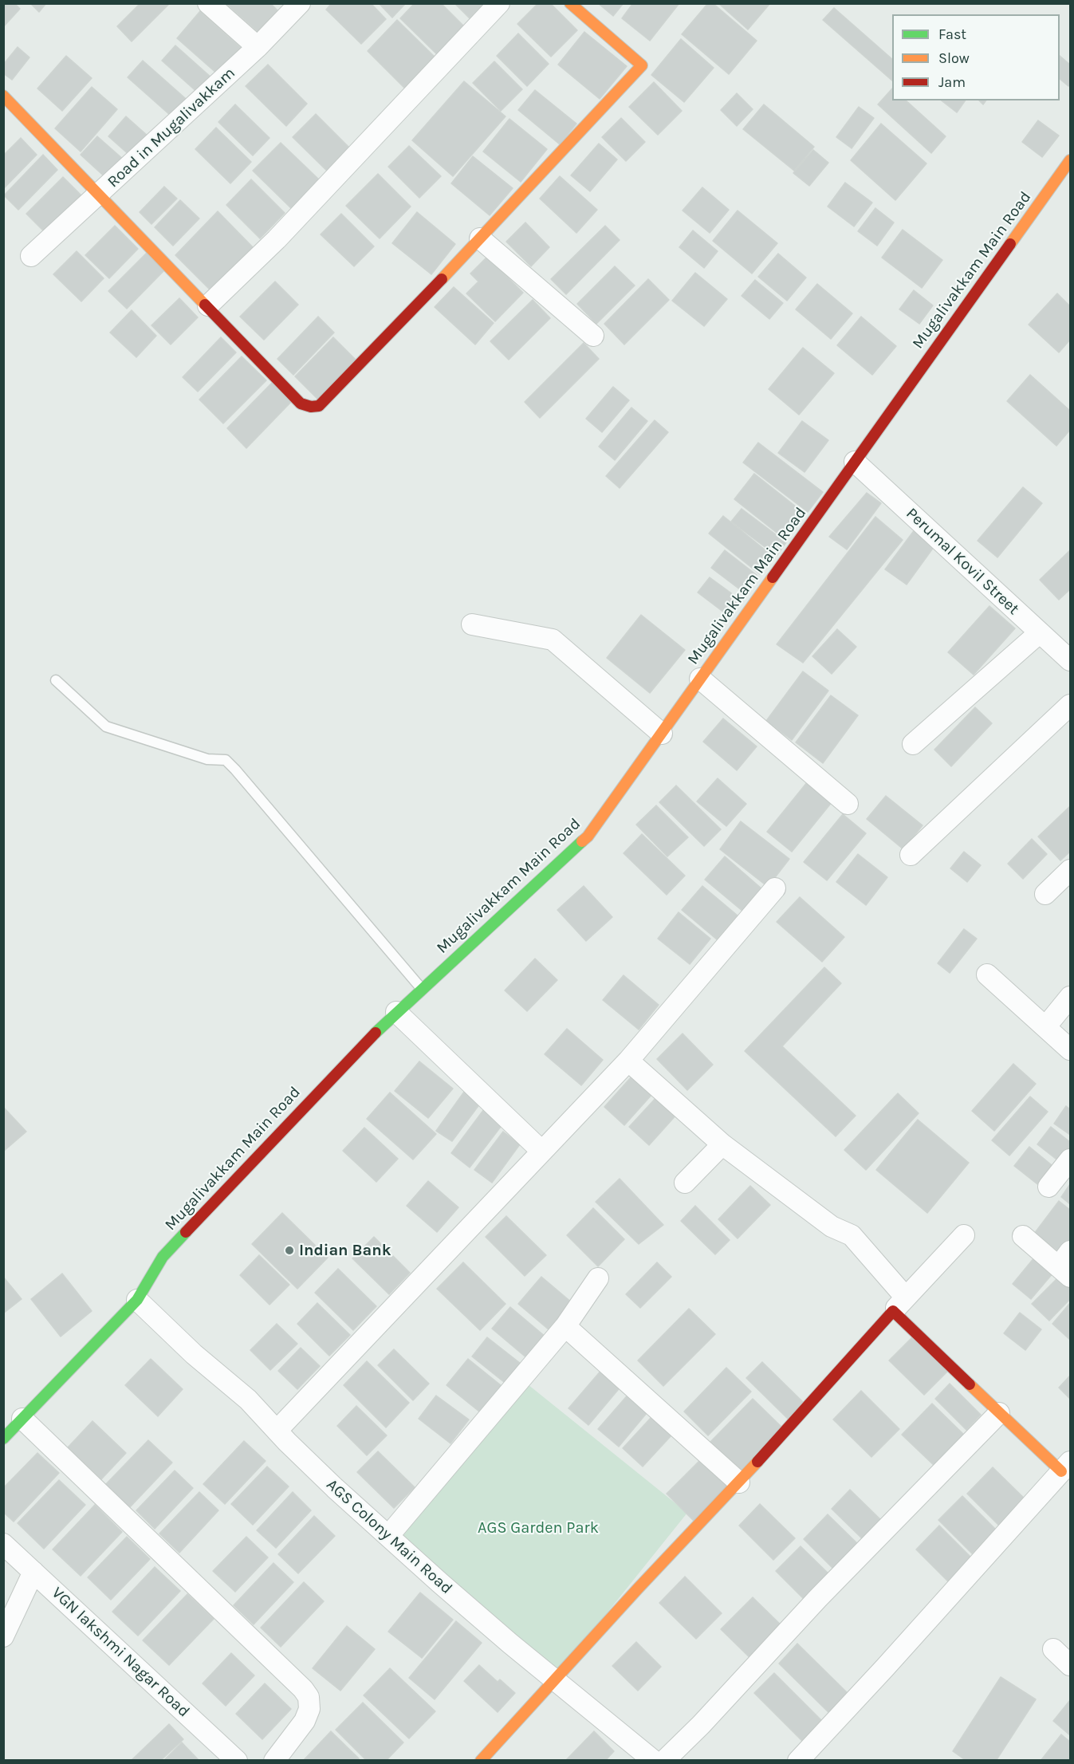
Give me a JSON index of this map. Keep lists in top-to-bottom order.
{
  "streets": {
    "street": [
      "Road in Mugalivakkam",
      "Mugalivakkam Main Road",
      "Perumal Kovil Street",
      "AGS Colony Main Road",
      "VGN lakshmi Nagar Road"
    ]
  },
  "crossings": [
    ["Mugalivakkam Main Road", "Perumal Kovil Street"],
    ["Mugalivakkam Main Road", "AGS Colony Main Road"]
  ],
  "parks": ["AGS Garden Park"],
  "places": ["Indian Bank"],
  "legend": ["Fast", "Slow", "Jam"]
}
